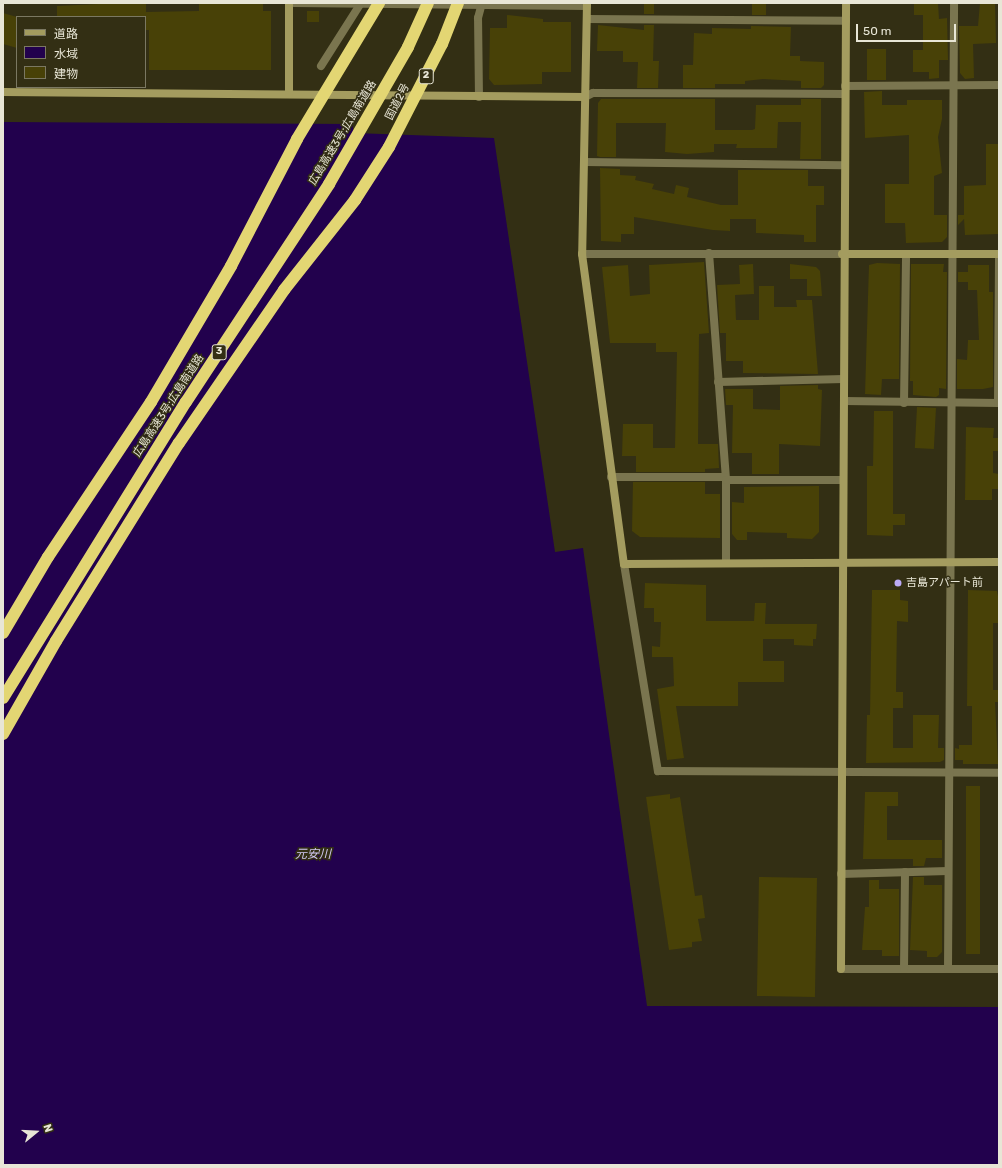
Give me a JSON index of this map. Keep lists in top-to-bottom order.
{
  "streets": {
    "highway": [
      "2",
      "国道2号",
      "広島高速3号;広島南道路",
      "3"
    ]
  },
  "water": ["元安川"],
  "places": ["吉島アパート前"],
  "legend": ["道路", "水域", "建物"],
  "scale_bar": "50 m",
  "north": "right"
}
